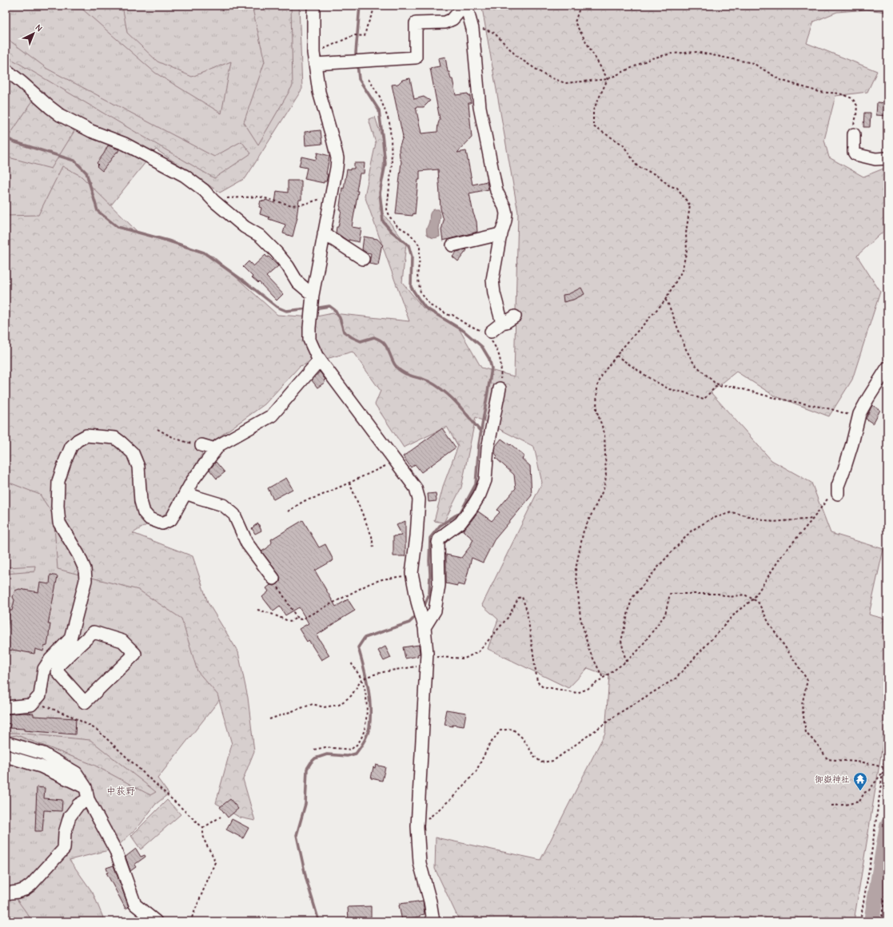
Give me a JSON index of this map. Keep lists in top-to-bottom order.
{
  "districts": ["中荻野"],
  "places": {
    "temple": ["御嶽神社"]
  },
  "north": "top right"
}
